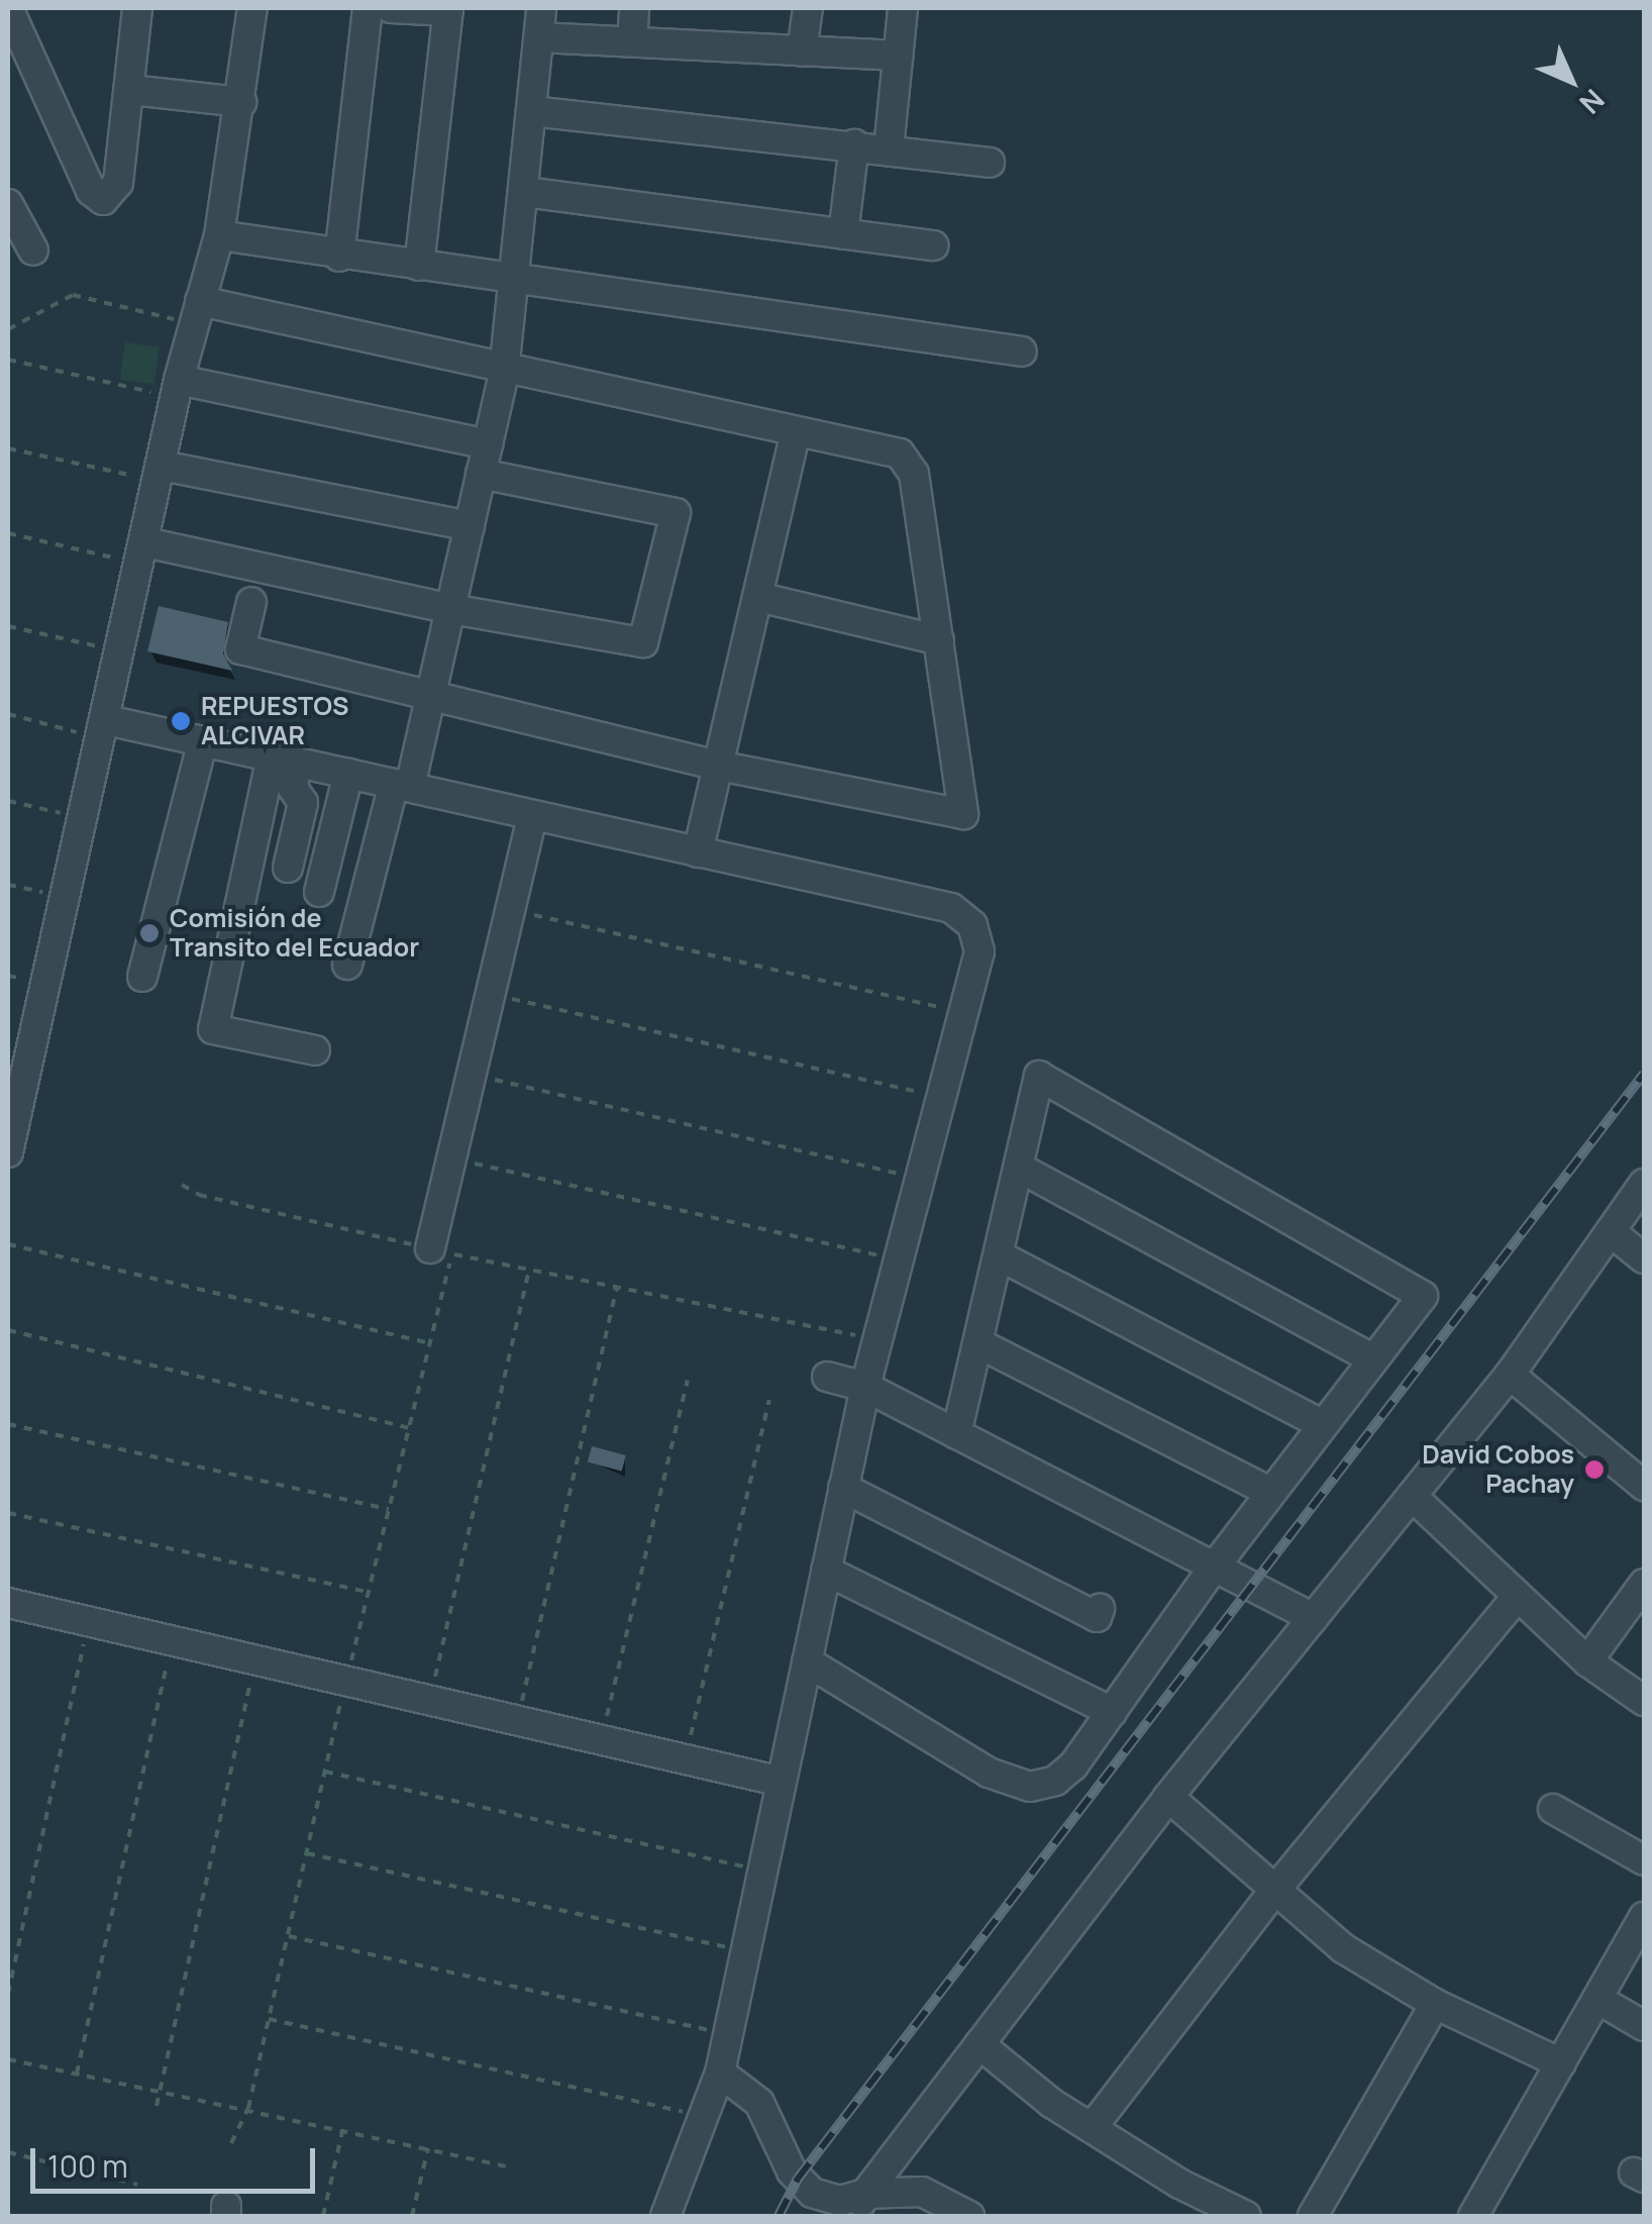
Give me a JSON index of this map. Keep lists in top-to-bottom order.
{
  "places": ["REPUESTOS ALCIVAR", "Comisión de Transito del Ecuador", "David Cobos Pachay"],
  "scale_bar": "100 m",
  "north": "bottom right"
}
